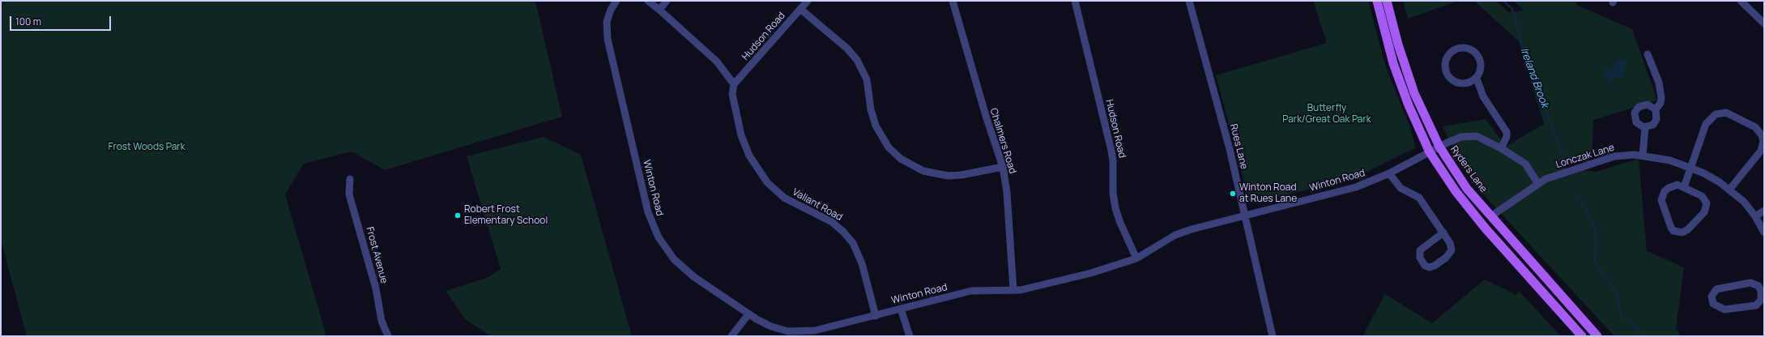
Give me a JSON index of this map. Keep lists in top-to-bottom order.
{
  "streets": {
    "main road": ["Ryders Lane"],
    "street": [
      "Hudson Road",
      "Chalmers Road",
      "Rues Lane",
      "Lonczak Lane",
      "Winton Road",
      "Valiant Road",
      "Frost Avenue"
    ]
  },
  "crossings": [
    ["Hudson Road", "Winton Road"],
    ["Hudson Road", "Valiant Road"],
    ["Chalmers Road", "Winton Road"],
    ["Rues Lane", "Winton Road"],
    ["Lonczak Lane", "Ryders Lane"],
    ["Lonczak Lane", "Winton Road"],
    ["Ryders Lane", "Winton Road"],
    ["Winton Road", "Valiant Road"]
  ],
  "water": ["Ireland Brook"],
  "parks": ["Butterfly Park/Great Oak Park", "Frost Woods Park"],
  "places": ["Winton Road at Rues Lane", "Robert Frost Elementary School"],
  "scale_bar": "100 m"
}
